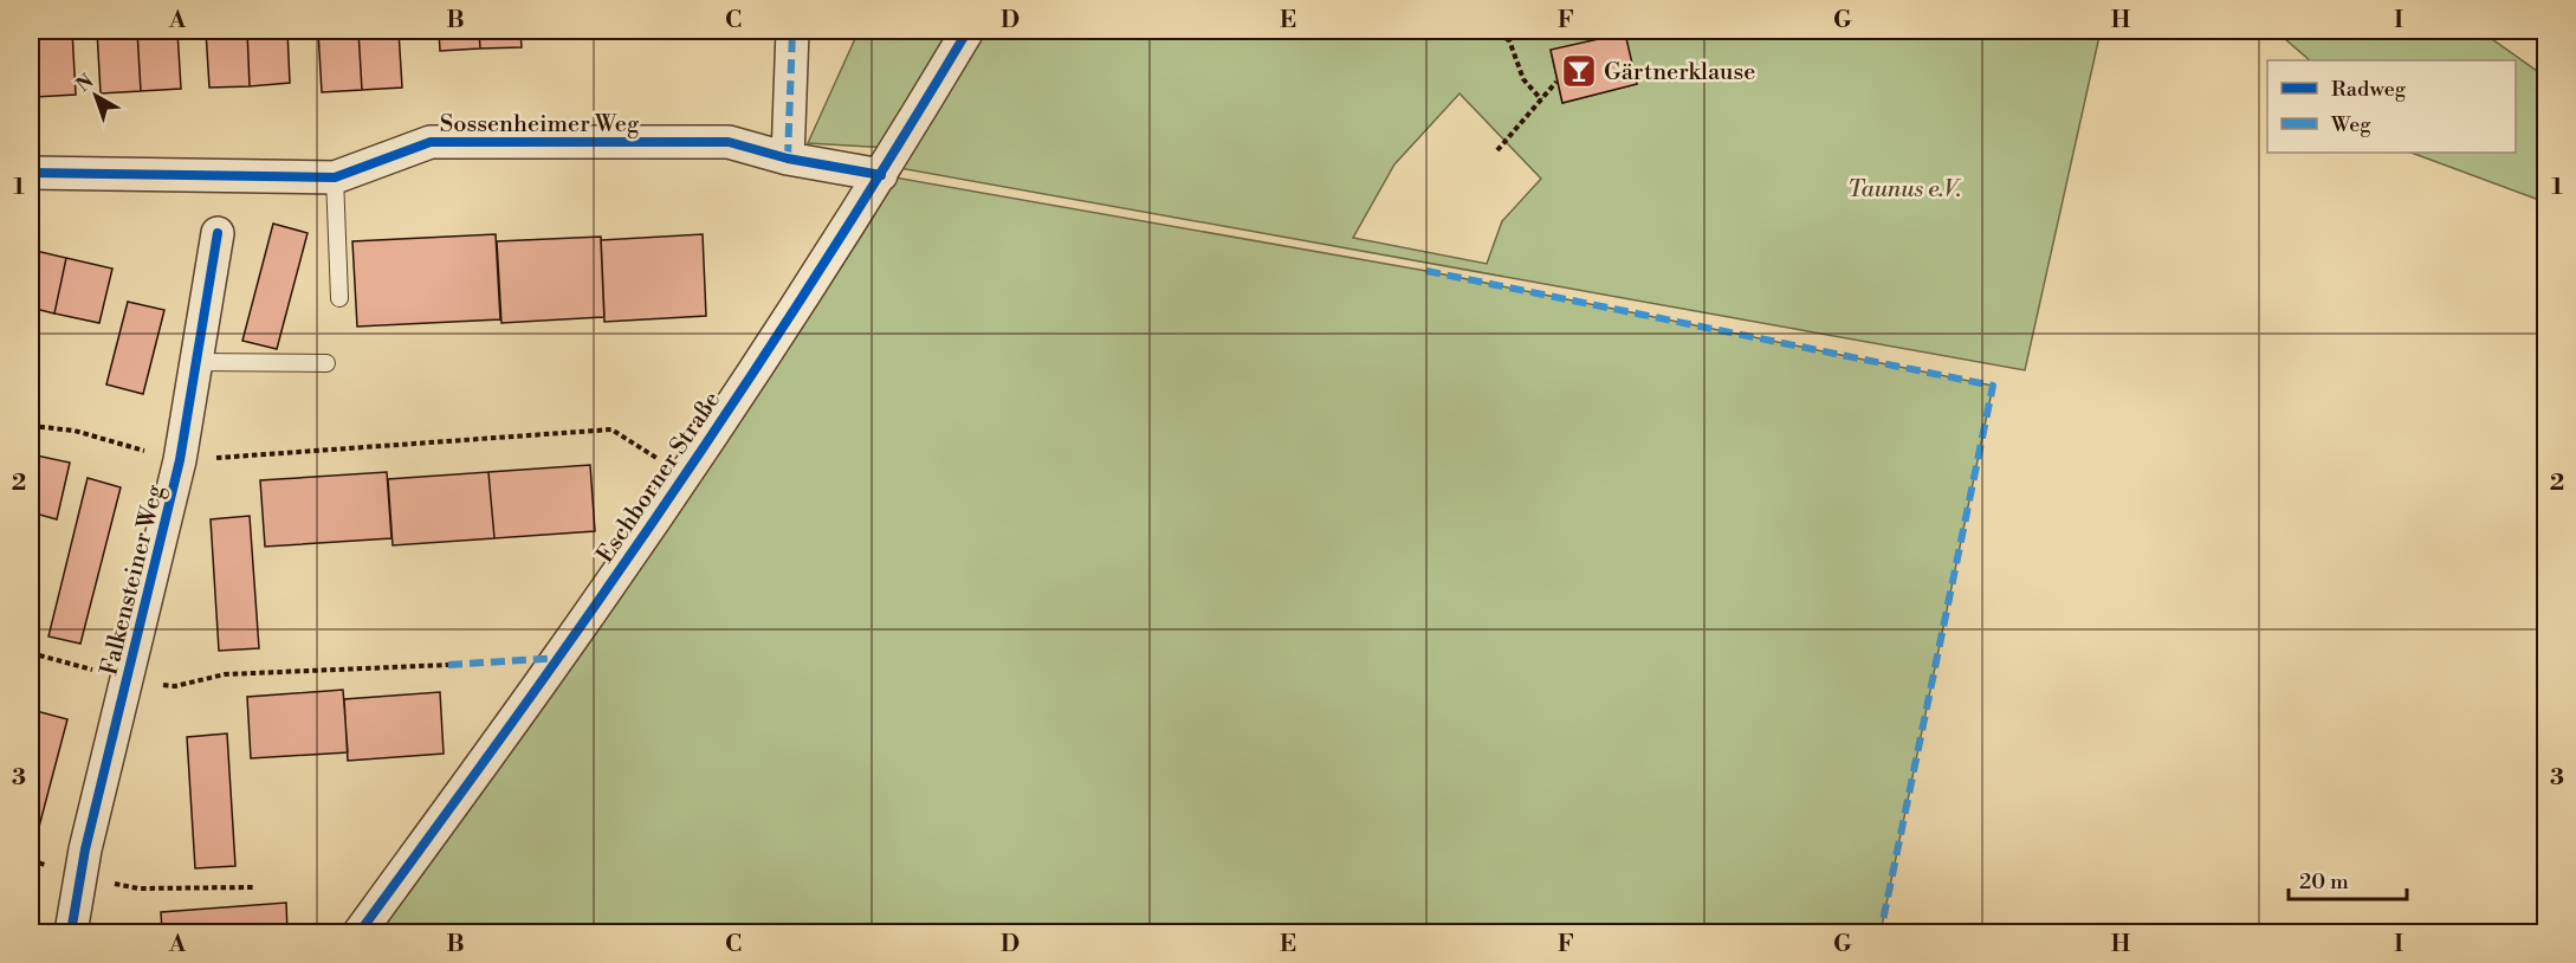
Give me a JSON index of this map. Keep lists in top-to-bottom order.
{
  "streets": {
    "street": ["Sossenheimer Weg", "Eschborner Straße", "Falkensteiner Weg"]
  },
  "crossings": [
    ["Sossenheimer Weg", "Eschborner Straße"]
  ],
  "parks": ["Taunus e.V."],
  "places": {
    "bar": ["Gärtnerklause"]
  },
  "legend": ["Radweg", "Weg"],
  "scale_bar": "20 m",
  "north": "top left",
  "grid": {
    "columns": [
      "A",
      "B",
      "C",
      "D",
      "E",
      "F",
      "G",
      "H",
      "I"
    ],
    "rows": ["1", "2", "3"]
  }
}
